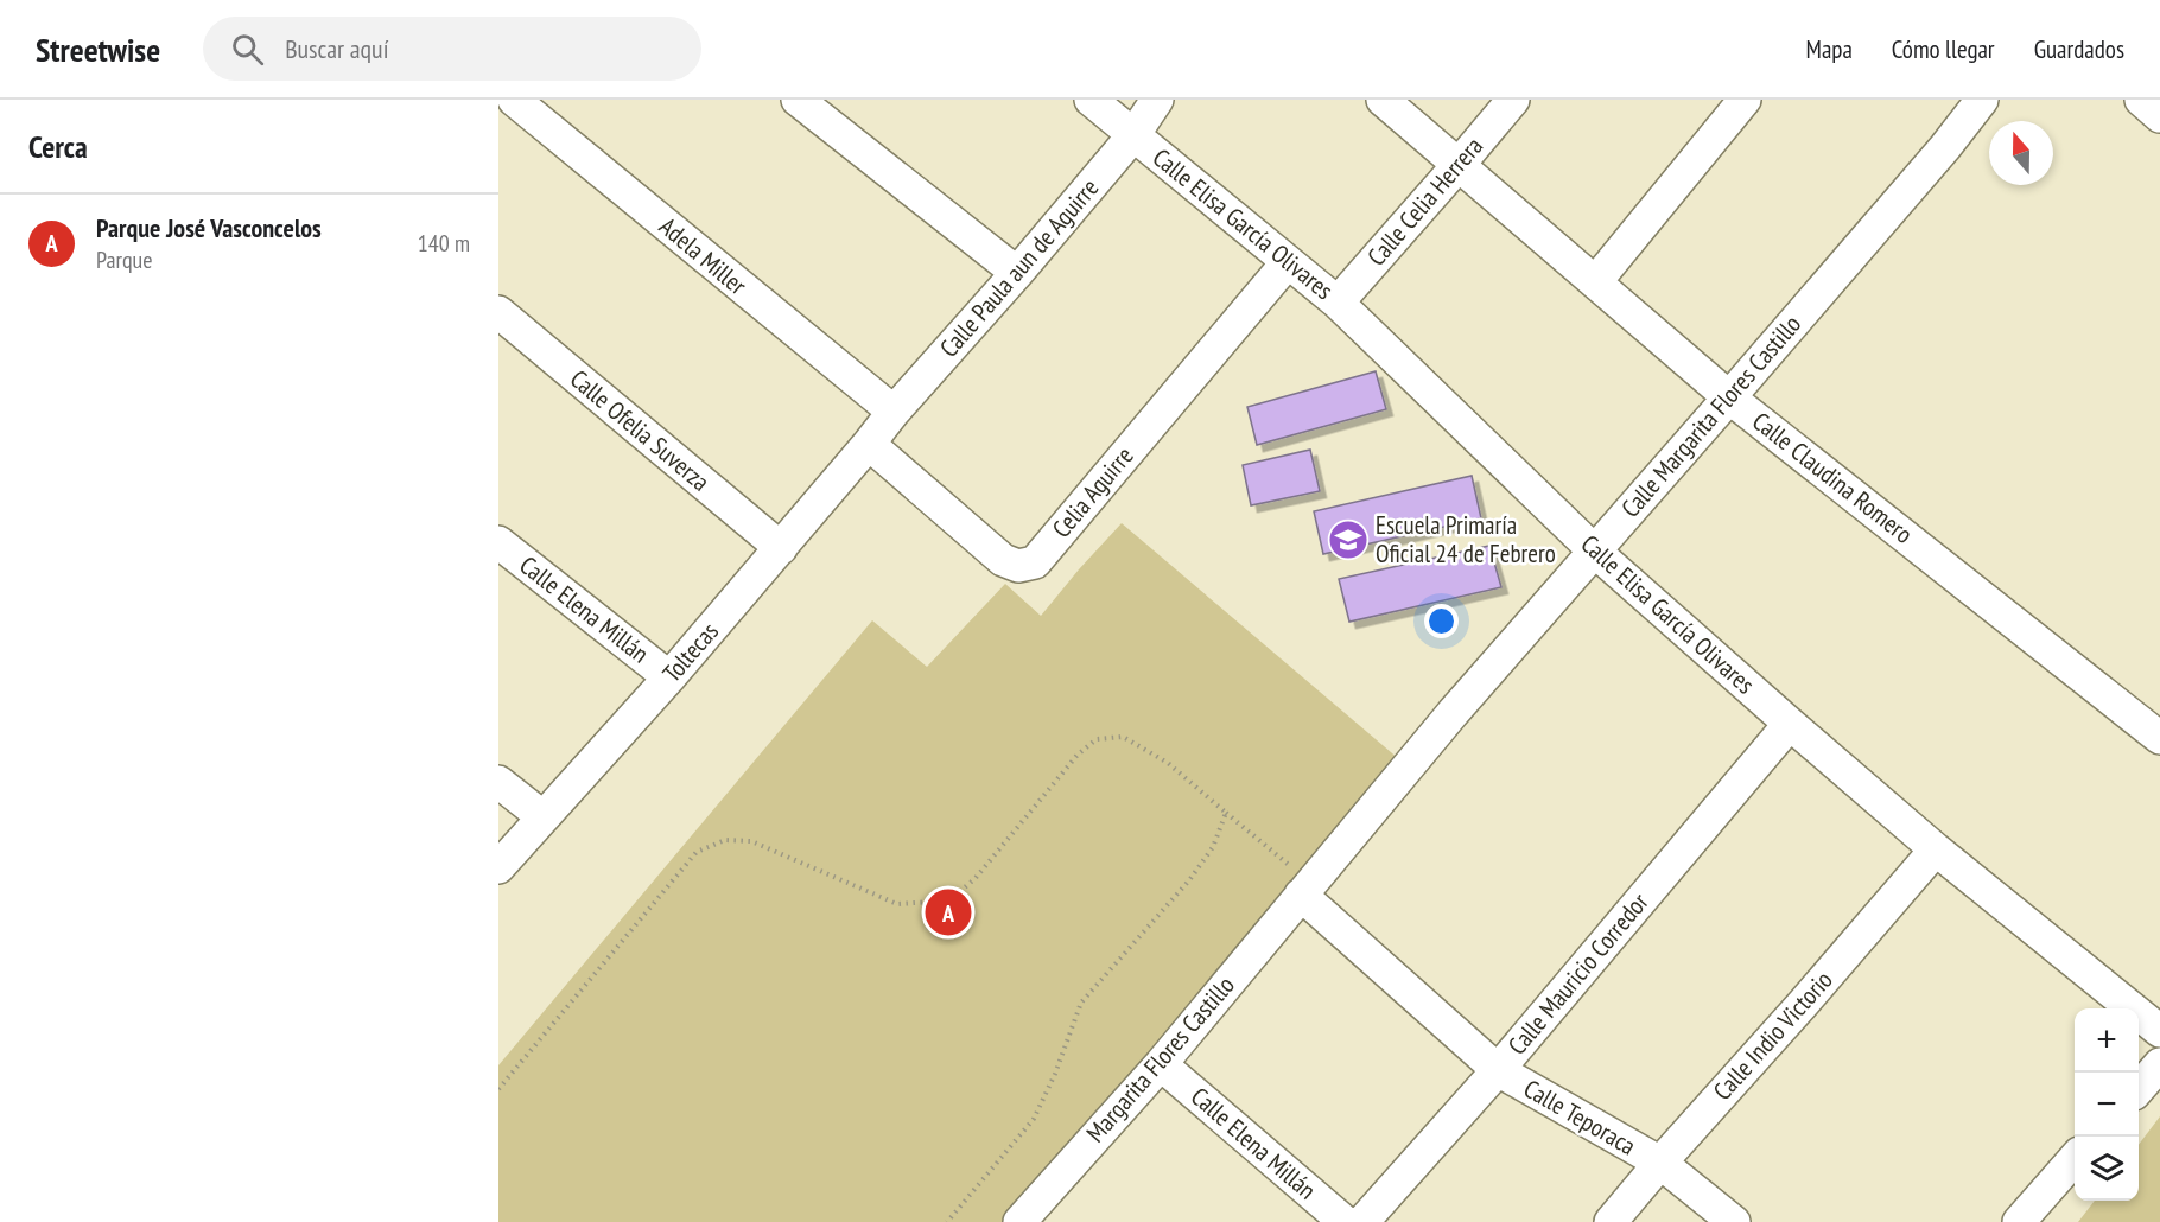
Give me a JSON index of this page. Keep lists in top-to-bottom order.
{
  "streets": {
    "street": [
      "Calle Celia Herrera",
      "Calle Elisa García Olivares",
      "Adela Miller",
      "Calle Paula aun de Aguirre",
      "Calle Margarita Flores Castillo",
      "Calle Ofelia Suverza",
      "Calle Claudina Romero",
      "Celia Aguirre",
      "Calle Elena Millán",
      "Toltecas",
      "Calle Mauricio Corredor",
      "Calle Indio Victorio",
      "Margarita Flores Castillo",
      "Calle Teporaca"
    ]
  },
  "crossings": [
    ["Calle Celia Herrera", "Calle Elisa García Olivares"],
    ["Calle Celia Herrera", "Calle Claudina Romero"],
    ["Calle Elisa García Olivares", "Calle Paula aun de Aguirre"],
    ["Calle Elisa García Olivares", "Calle Margarita Flores Castillo"],
    ["Calle Elisa García Olivares", "Celia Aguirre"],
    ["Calle Elisa García Olivares", "Calle Mauricio Corredor"],
    ["Calle Elisa García Olivares", "Calle Indio Victorio"],
    ["Adela Miller", "Calle Paula aun de Aguirre"],
    ["Adela Miller", "Celia Aguirre"],
    ["Adela Miller", "Toltecas"],
    ["Calle Paula aun de Aguirre", "Celia Aguirre"],
    ["Calle Paula aun de Aguirre", "Toltecas"],
    ["Calle Margarita Flores Castillo", "Calle Claudina Romero"],
    ["Calle Margarita Flores Castillo", "Margarita Flores Castillo"],
    ["Calle Margarita Flores Castillo", "Calle Teporaca"],
    ["Calle Ofelia Suverza", "Toltecas"],
    ["Celia Aguirre", "Toltecas"],
    ["Calle Elena Millán", "Toltecas"],
    ["Calle Elena Millán", "Margarita Flores Castillo"],
    ["Calle Mauricio Corredor", "Calle Teporaca"],
    ["Calle Indio Victorio", "Calle Teporaca"],
    ["Margarita Flores Castillo", "Calle Teporaca"]
  ],
  "places": {
    "school or university": ["Escuela Primaría Oficial 24 de Febrero"]
  },
  "north": "top",
  "page": {
    "header": "Streetwise",
    "search": "Buscar aquí",
    "nav": ["Mapa", "Cómo llegar", "Guardados"],
    "heading": "Cerca",
    "list": [
      {
        "mark": "A",
        "name": "Parque José Vasconcelos",
        "note": "Parque",
        "value": "140 m"
      }
    ],
    "pins": "A",
    "map_buttons": ["+", "−"]
  }
}
